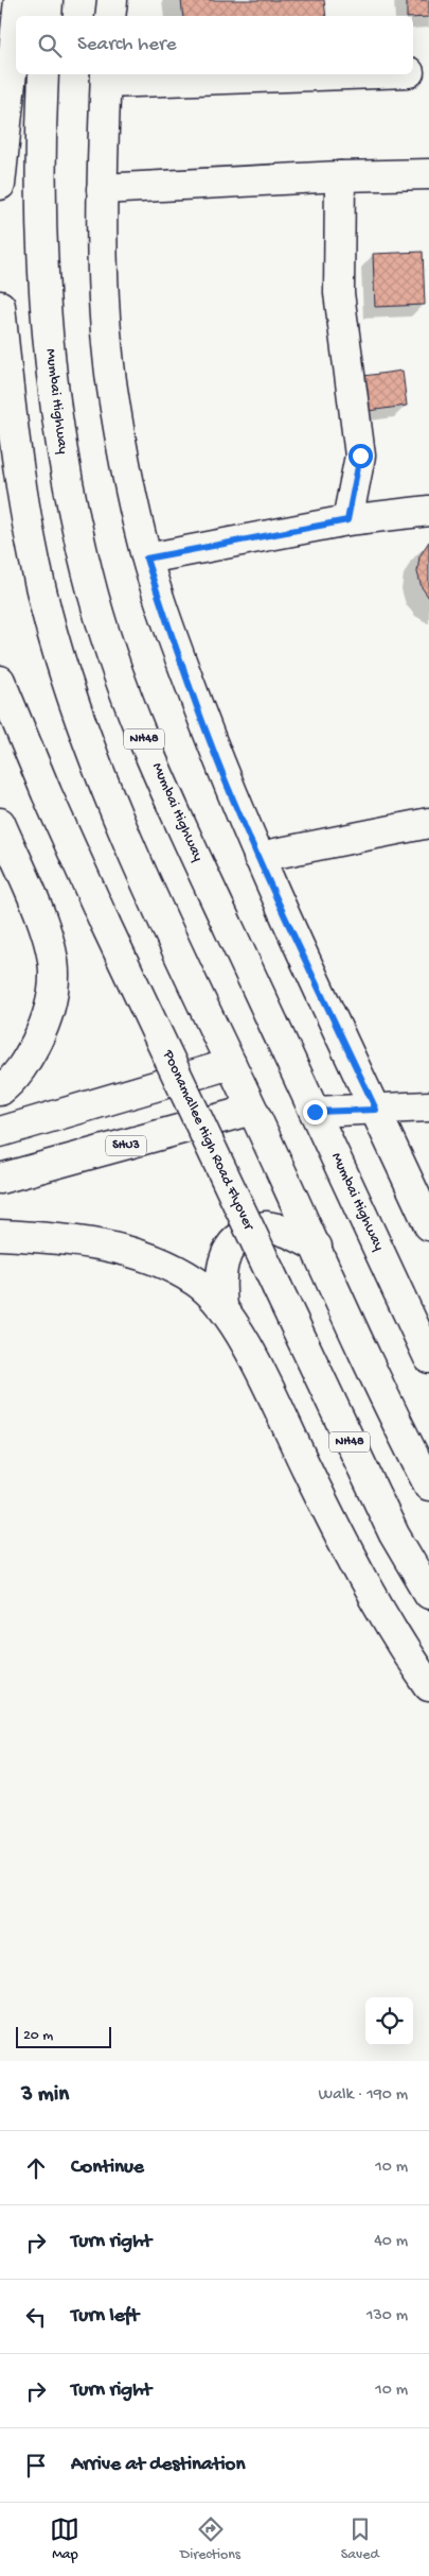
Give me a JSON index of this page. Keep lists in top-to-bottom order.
{
  "streets": {
    "main road": [
      "Mumbai Highway",
      "NH48",
      "Poonamallee High Road Flyover",
      "SHU3"
    ]
  },
  "scale_bar": "20 m",
  "page": {
    "search": "Search here",
    "scale": "20 m",
    "heading": ["3 min", "Walk · 190 m"],
    "list": [
      ["Continue", "10 m"],
      ["Turn right", "40 m"],
      ["Turn left", "130 m"],
      ["Turn right", "10 m"],
      "Arrive at destination"
    ],
    "nav": ["Map", "Directions", "Saved"]
  }
}
